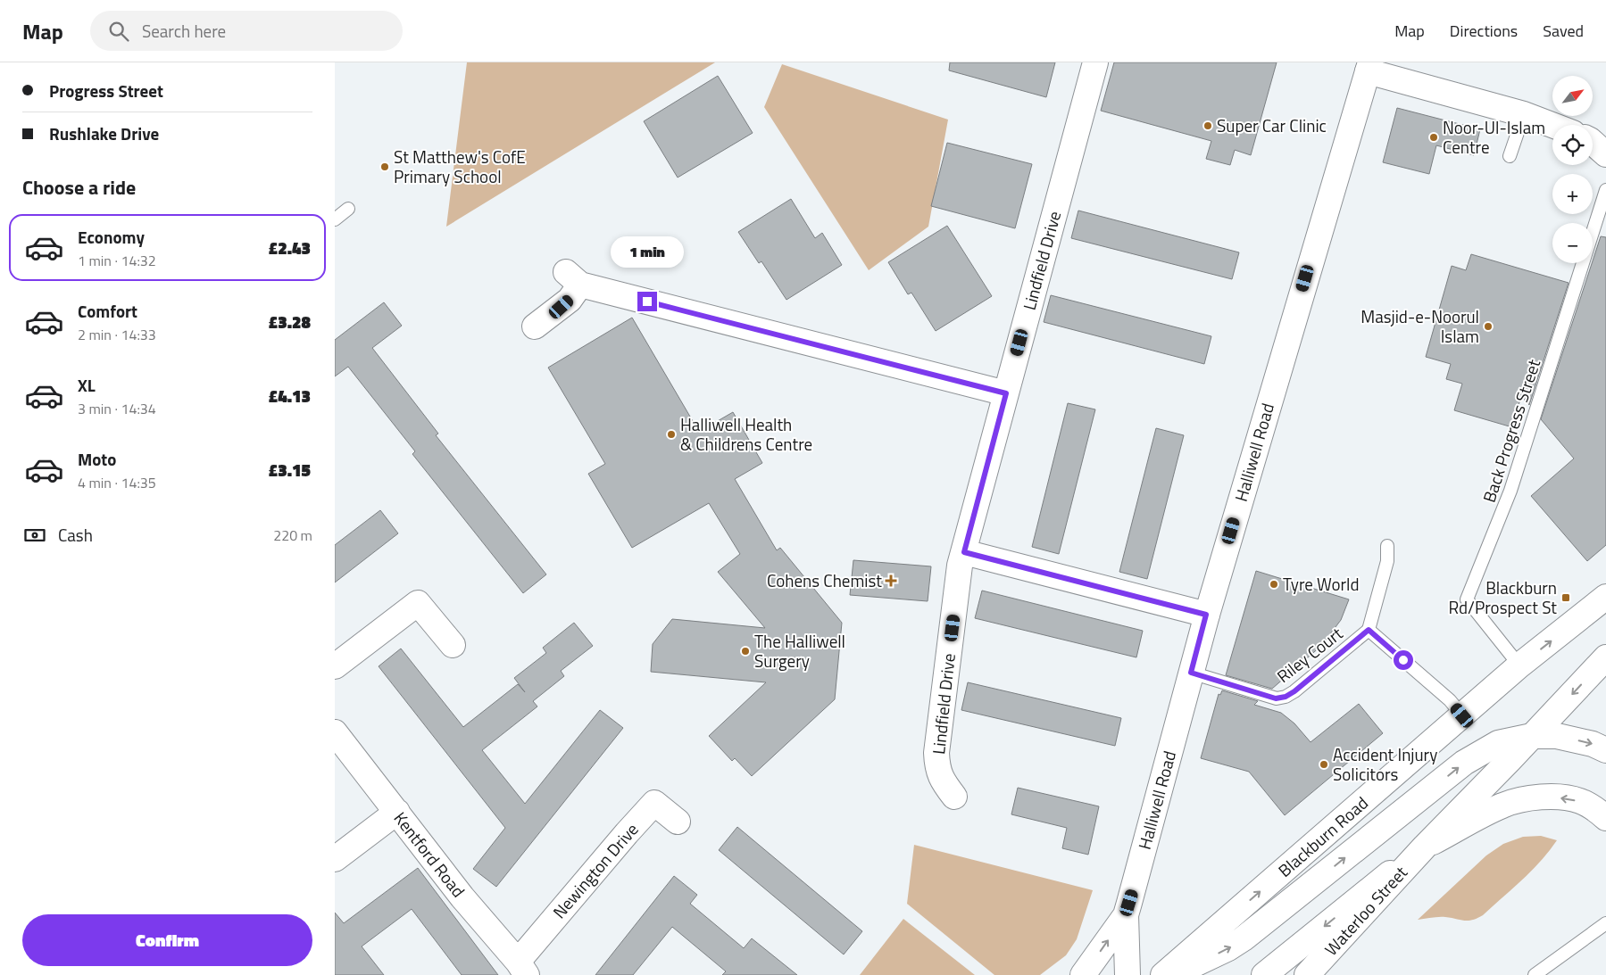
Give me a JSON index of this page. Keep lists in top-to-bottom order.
{
  "streets": {
    "main road": [
      "Lindfield Drive",
      "Halliwell Road",
      "Blackburn Road",
      "Kentford Road",
      "Newington Drive",
      "Waterloo Street"
    ],
    "lane": ["Back Progress Street", "Riley Court"]
  },
  "crossings": [
    ["Back Progress Street", "Blackburn Road"],
    ["Halliwell Road", "Riley Court"],
    ["Kentford Road", "Newington Drive"]
  ],
  "places": {
    "other": [
      "Super Car Clinic",
      "Noor-Ul-Islam Centre",
      "St Matthew's CofE Primary School",
      "Masjid-e-Noorul Islam",
      "Halliwell Health & Childrens Centre",
      "Tyre World",
      "The Halliwell Surgery",
      "Accident Injury Solicitors"
    ],
    "health": ["Cohens Chemist"],
    "transit": ["Blackburn Rd/Prospect St"]
  },
  "north": "top right",
  "page": {
    "header": "Map",
    "search": "Search here",
    "nav": ["Map", "Directions", "Saved"],
    "banner": ["Progress Street", "Rushlake Drive"],
    "map_buttons": ["+", "−"],
    "heading": "Choose a ride",
    "list": [
      {
        "name": "Economy",
        "note": "1 min · 14:32",
        "value": "£2.43"
      },
      {
        "name": "Comfort",
        "note": "2 min · 14:33",
        "value": "£3.28"
      },
      {
        "name": "XL",
        "note": "3 min · 14:34",
        "value": "£4.13"
      },
      {
        "name": "Moto",
        "note": "4 min · 14:35",
        "value": "£3.15"
      }
    ],
    "bubble": "1 min",
    "pay": ["Cash", "220 m"],
    "buttons": "Confirm"
  }
}
